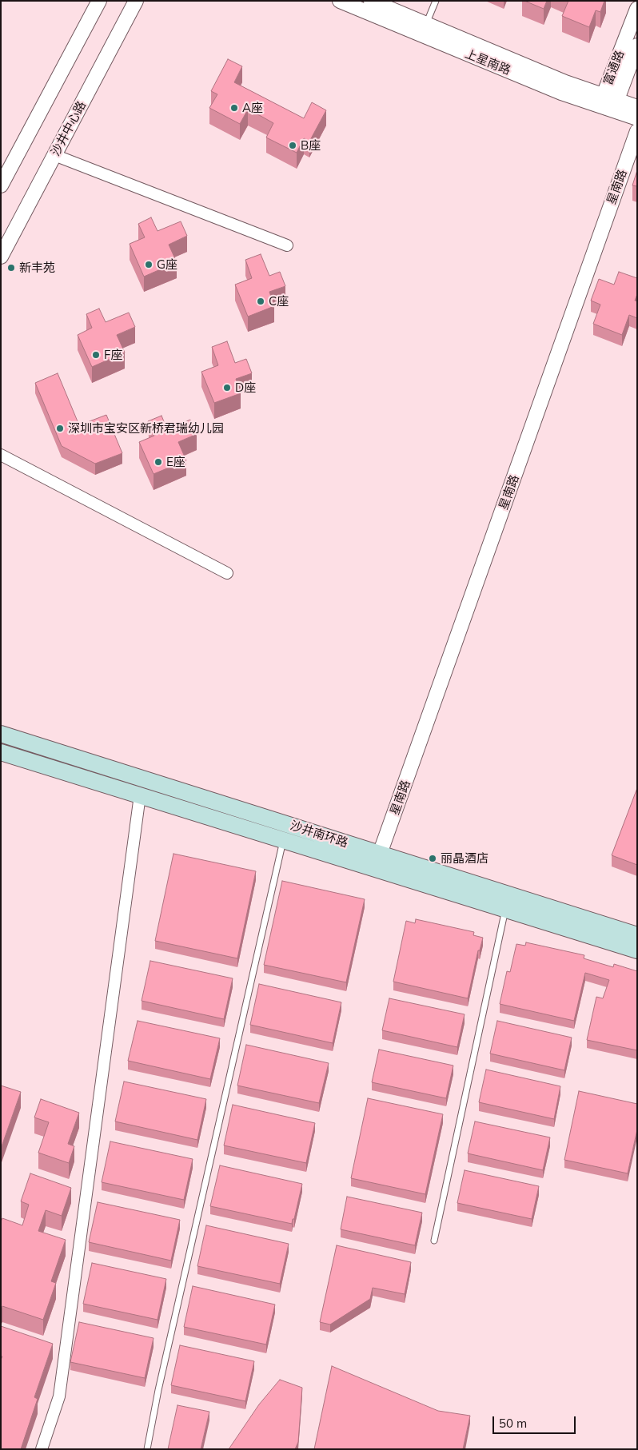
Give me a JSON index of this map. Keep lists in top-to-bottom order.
{
  "streets": {
    "main road": ["沙井南环路"],
    "street": [
      "上星南路",
      "富通路",
      "沙井中心路",
      "星南路"
    ]
  },
  "crossings": [
    ["上星南路", "富通路"],
    ["星南路", "沙井南环路"]
  ],
  "places": [
    "A座",
    "B座",
    "G座",
    "新丰苑",
    "C座",
    "F座",
    "D座",
    "深圳市宝安区新桥君瑞幼儿园",
    "E座",
    "丽晶酒店"
  ],
  "scale_bar": "50 m"
}
